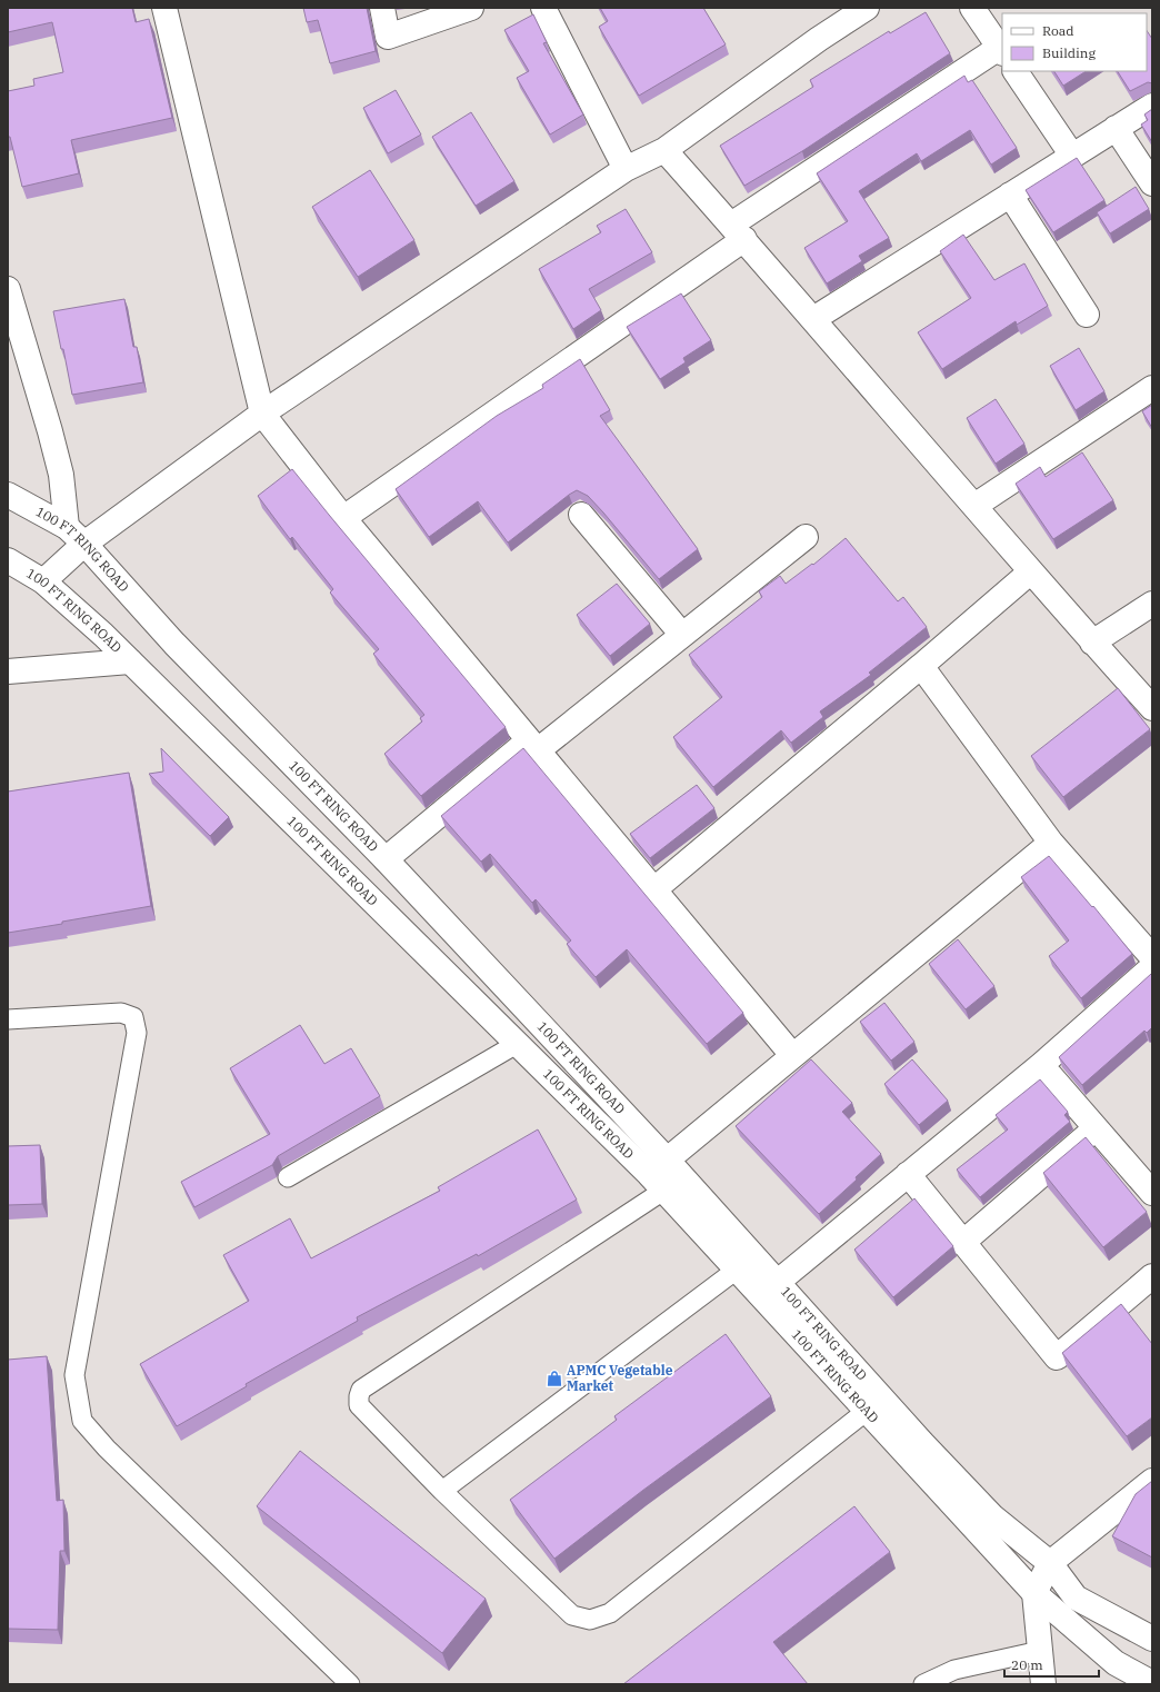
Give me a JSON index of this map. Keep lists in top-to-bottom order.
{
  "streets": {
    "street": ["100 FT RING ROAD"]
  },
  "places": {
    "shop": ["APMC Vegetable Market"]
  },
  "legend": ["Road", "Building"],
  "scale_bar": "20 m"
}
